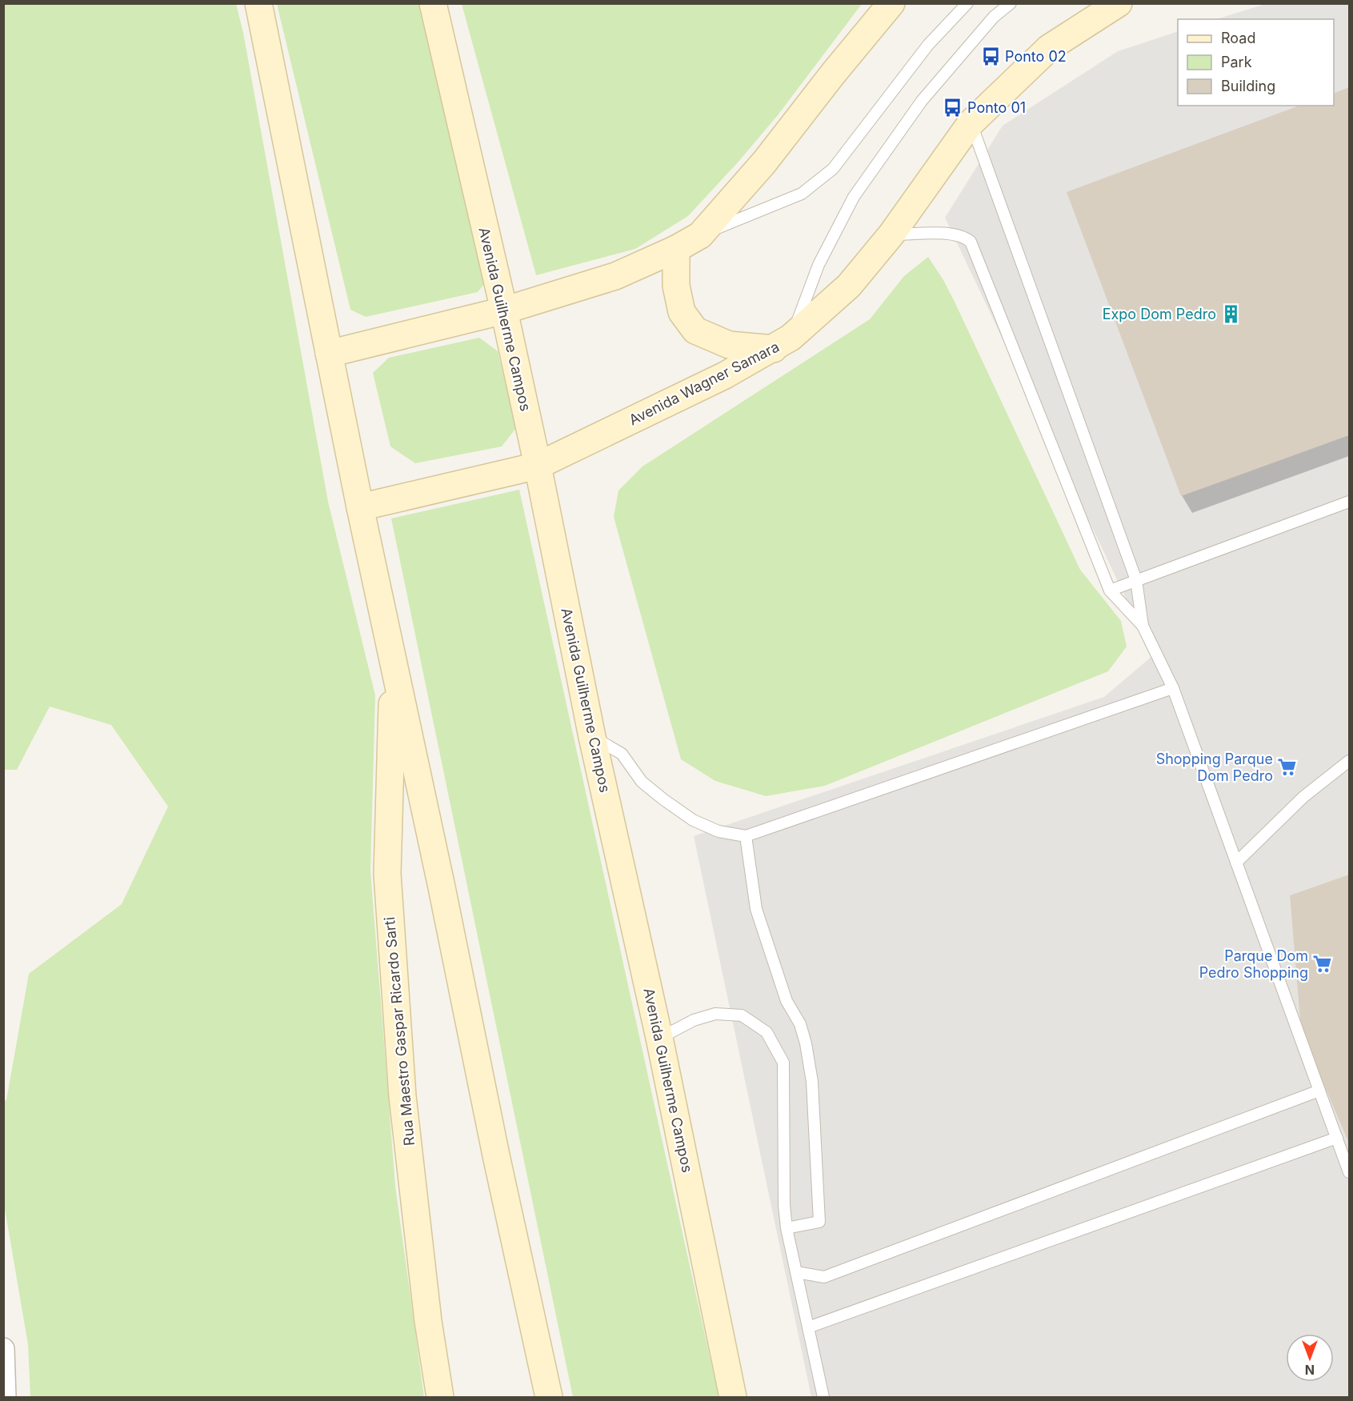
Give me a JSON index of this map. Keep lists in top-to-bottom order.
{
  "streets": {
    "main road": ["Avenida Guilherme Campos", "Avenida Wagner Samara", "Rua Maestro Gaspar Ricardo Sarti"]
  },
  "crossings": [
    ["Avenida Guilherme Campos", "Avenida Wagner Samara"]
  ],
  "places": {
    "bus stop": ["Ponto 02", "Ponto 01"],
    "building": ["Expo Dom Pedro"],
    "supermarket": ["Shopping Parque Dom Pedro", "Parque Dom Pedro Shopping"]
  },
  "legend": ["Road", "Park", "Building"],
  "north": "bottom"
}
